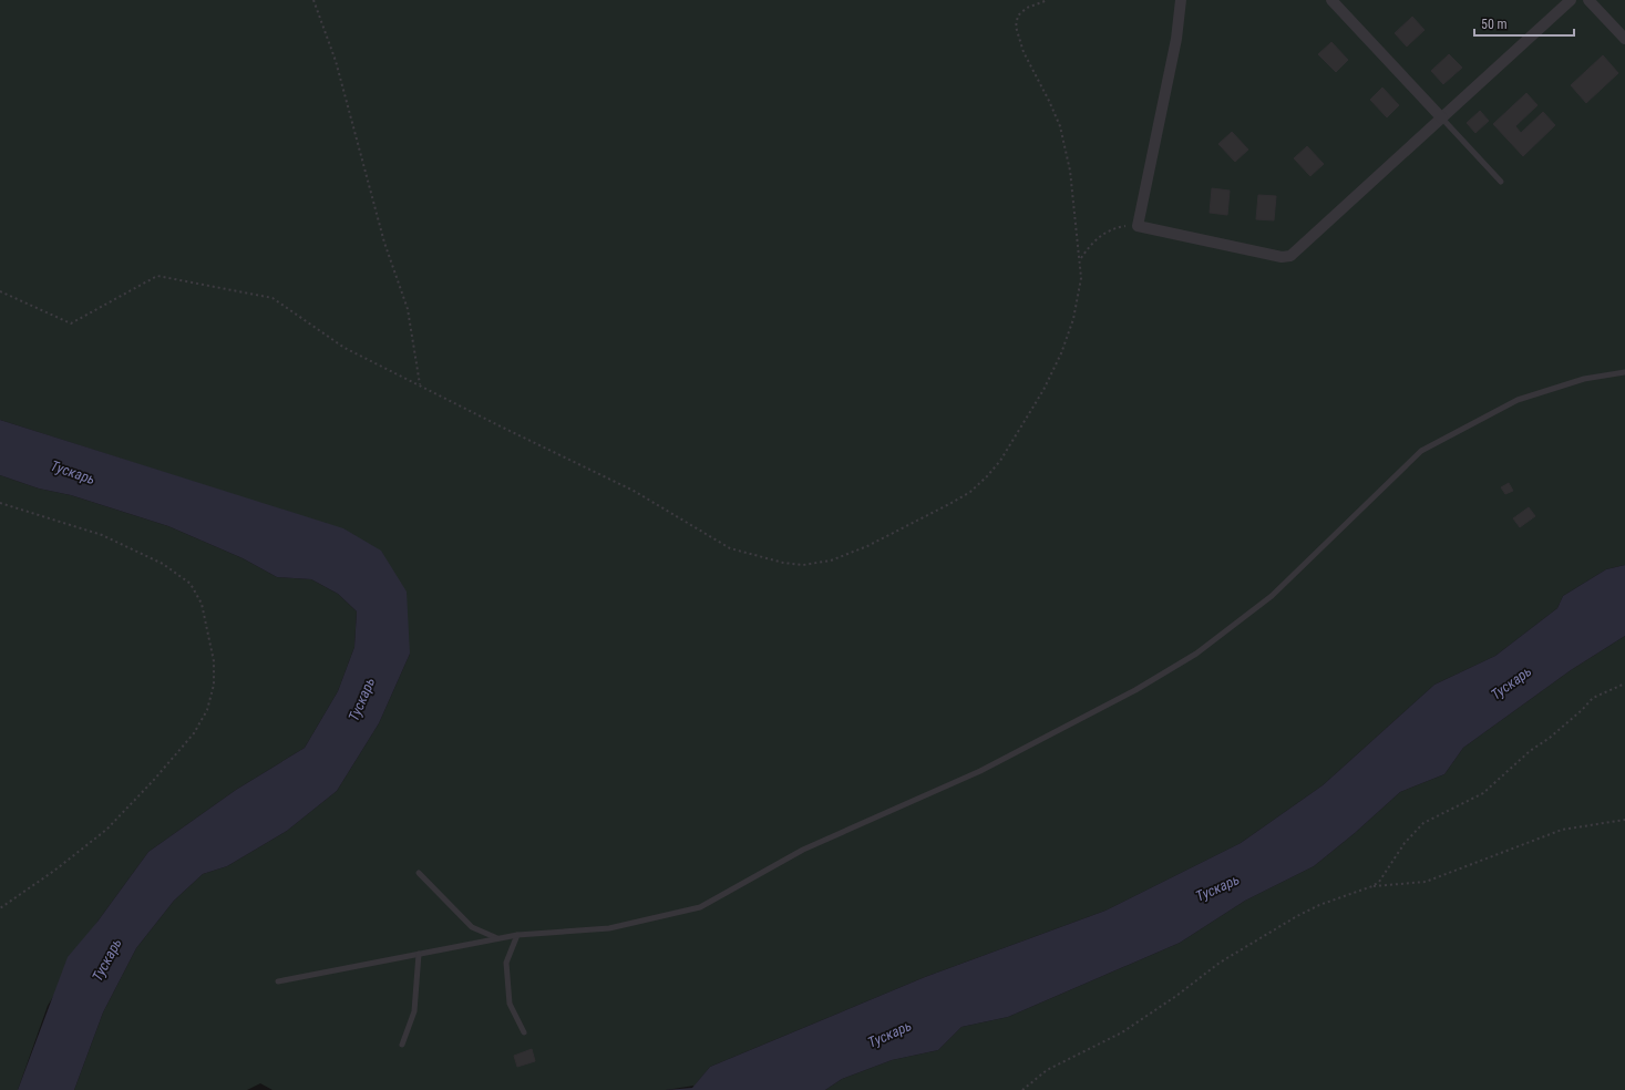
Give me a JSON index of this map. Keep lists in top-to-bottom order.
{
  "water": ["Тускарь"],
  "scale_bar": "50 m"
}
